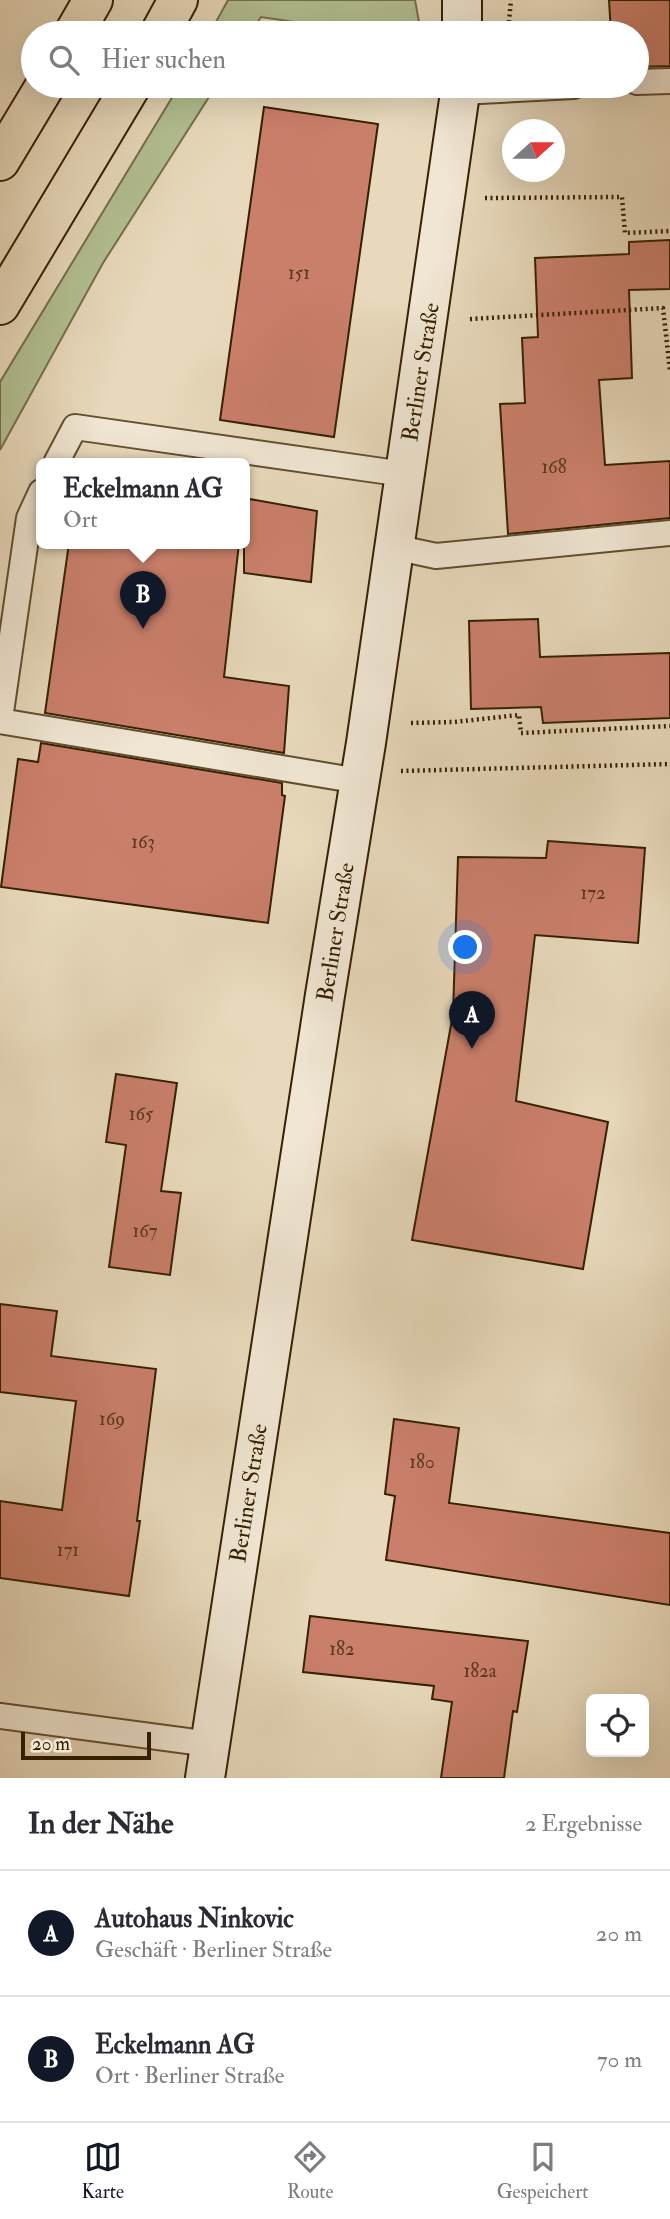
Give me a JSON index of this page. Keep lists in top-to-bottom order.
{
  "streets": {
    "street": ["Berliner Straße"]
  },
  "house_numbers": [
    "151",
    "168",
    "163",
    "172",
    "165",
    "167",
    "169",
    "180",
    "171",
    "182",
    "182a"
  ],
  "scale_bar": "20 m",
  "north": "right",
  "page": {
    "search": "Hier suchen",
    "popup": ["Eckelmann AG", "Ort"],
    "pins": ["B", "A"],
    "scale": "20 m",
    "heading": ["In der Nähe", "2 Ergebnisse"],
    "list": [
      {
        "mark": "A",
        "name": "Autohaus Ninkovic",
        "note": "Geschäft · Berliner Straße",
        "value": "20 m"
      },
      {
        "mark": "B",
        "name": "Eckelmann AG",
        "note": "Ort · Berliner Straße",
        "value": "70 m"
      }
    ],
    "nav": ["Karte", "Route", "Gespeichert"]
  }
}
